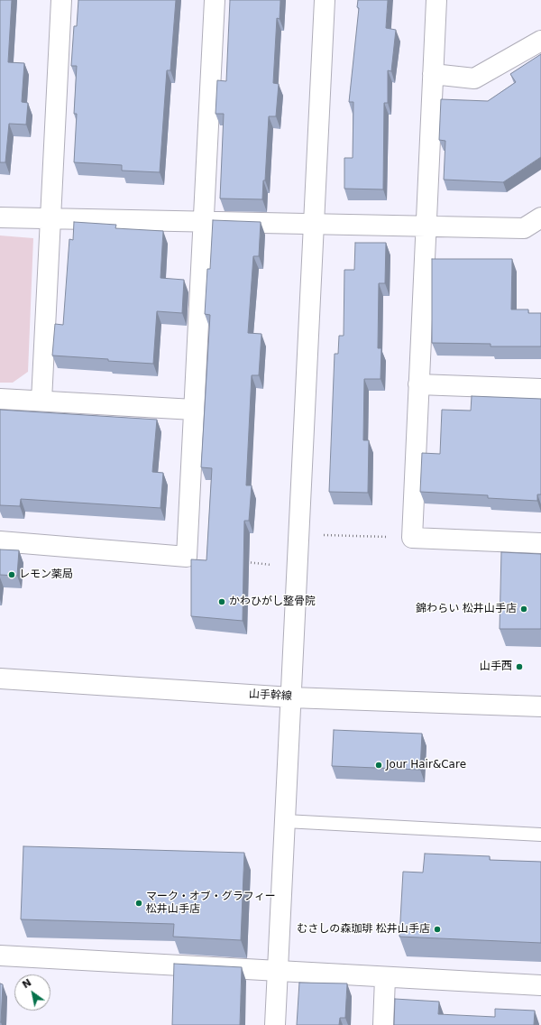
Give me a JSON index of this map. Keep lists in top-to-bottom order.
{
  "streets": {
    "street": ["山手幹線"]
  },
  "places": [
    "レモン薬局",
    "かわひがし整骨院",
    "錦わらい 松井山手店",
    "山手西",
    "Jour Hair&Care",
    "マーク・オブ・グラフィー 松井山手店",
    "むさしの森珈琲 松井山手店"
  ],
  "north": "top left"
}
